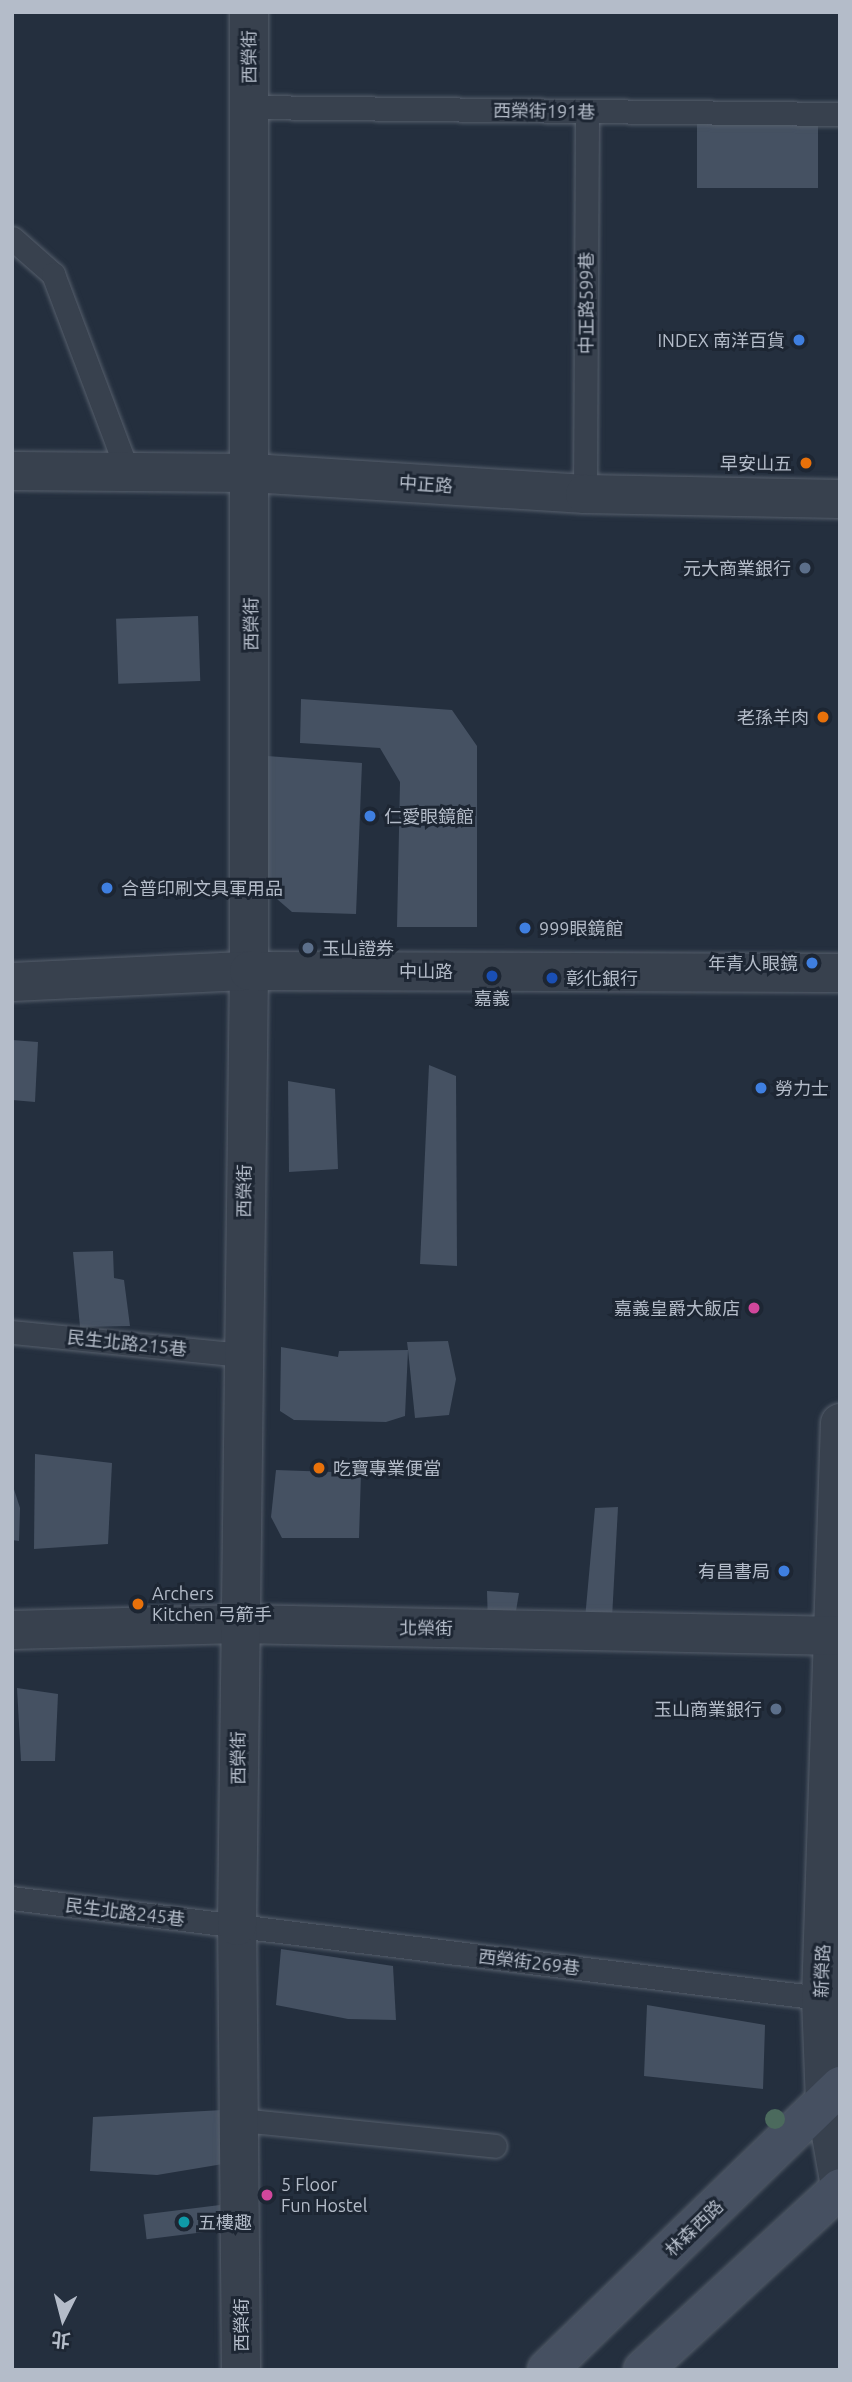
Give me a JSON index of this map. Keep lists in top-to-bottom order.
{
  "streets": {
    "main road": ["林森西路"],
    "street": [
      "西榮街",
      "中正路",
      "中山路",
      "北榮街",
      "新榮路"
    ],
    "lane": [
      "西榮街191巷",
      "中正路599巷",
      "民生北路215巷",
      "民生北路245巷",
      "西榮街269巷"
    ]
  },
  "crossings": [
    ["西榮街", "西榮街191巷"],
    ["西榮街", "中正路"],
    ["西榮街", "中山路"],
    ["西榮街", "民生北路215巷"],
    ["西榮街", "北榮街"],
    ["西榮街", "民生北路245巷"],
    ["西榮街", "西榮街269巷"],
    ["西榮街191巷", "中正路599巷"],
    ["中正路599巷", "中正路"],
    ["北榮街", "新榮路"],
    ["民生北路245巷", "西榮街269巷"],
    ["西榮街269巷", "新榮路"],
    ["新榮路", "林森西路"]
  ],
  "places": [
    "INDEX 南洋百貨",
    "早安山五",
    "元大商業銀行",
    "老孫羊肉",
    "仁愛眼鏡館",
    "合普印刷文具軍用品",
    "999眼鏡館",
    "玉山證券",
    "年青人眼鏡",
    "嘉義",
    "彰化銀行",
    "勞力士",
    "嘉義皇爵大飯店",
    "吃寶專業便當",
    "有昌書局",
    "Archers Kitchen 弓箭手",
    "玉山商業銀行",
    "5 Floor Fun Hostel",
    "五樓趣"
  ],
  "north": "bottom"
}
